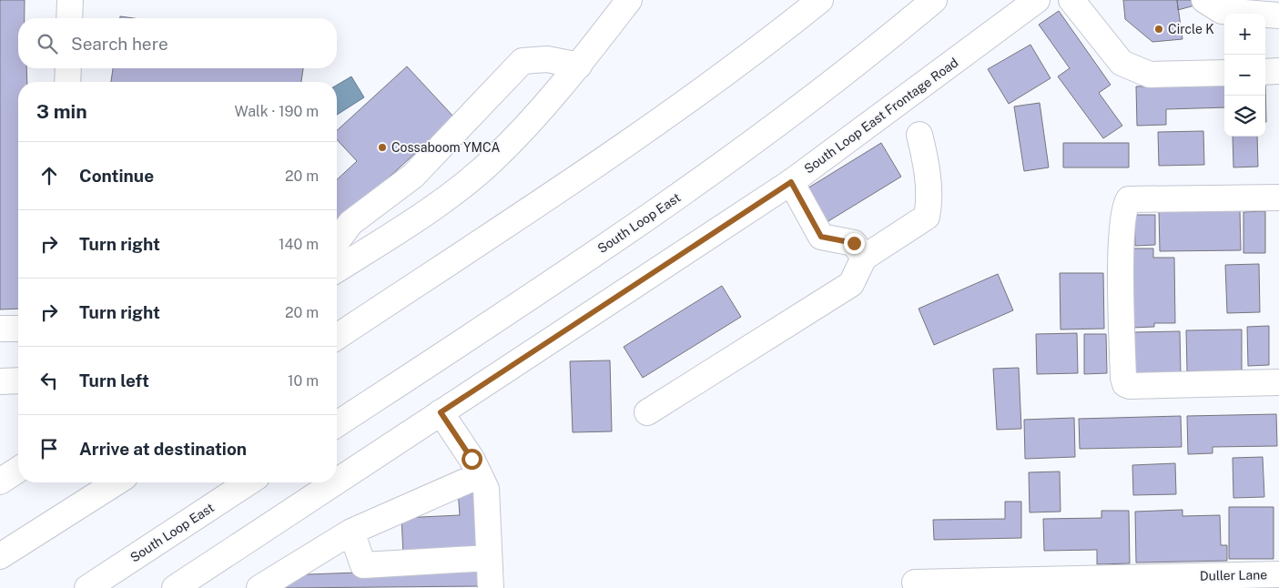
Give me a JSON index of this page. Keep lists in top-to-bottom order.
{
  "streets": {
    "main road": ["South Loop East Frontage Road", "South Loop East", "Duller Lane"]
  },
  "places": ["Circle K", "Cossaboom YMCA"],
  "page": {
    "map_buttons": ["+", "−"],
    "search": "Search here",
    "heading": ["3 min", "Walk · 190 m"],
    "list": [
      ["Continue", "20 m"],
      ["Turn right", "140 m"],
      ["Turn right", "20 m"],
      ["Turn left", "10 m"],
      "Arrive at destination"
    ]
  }
}
